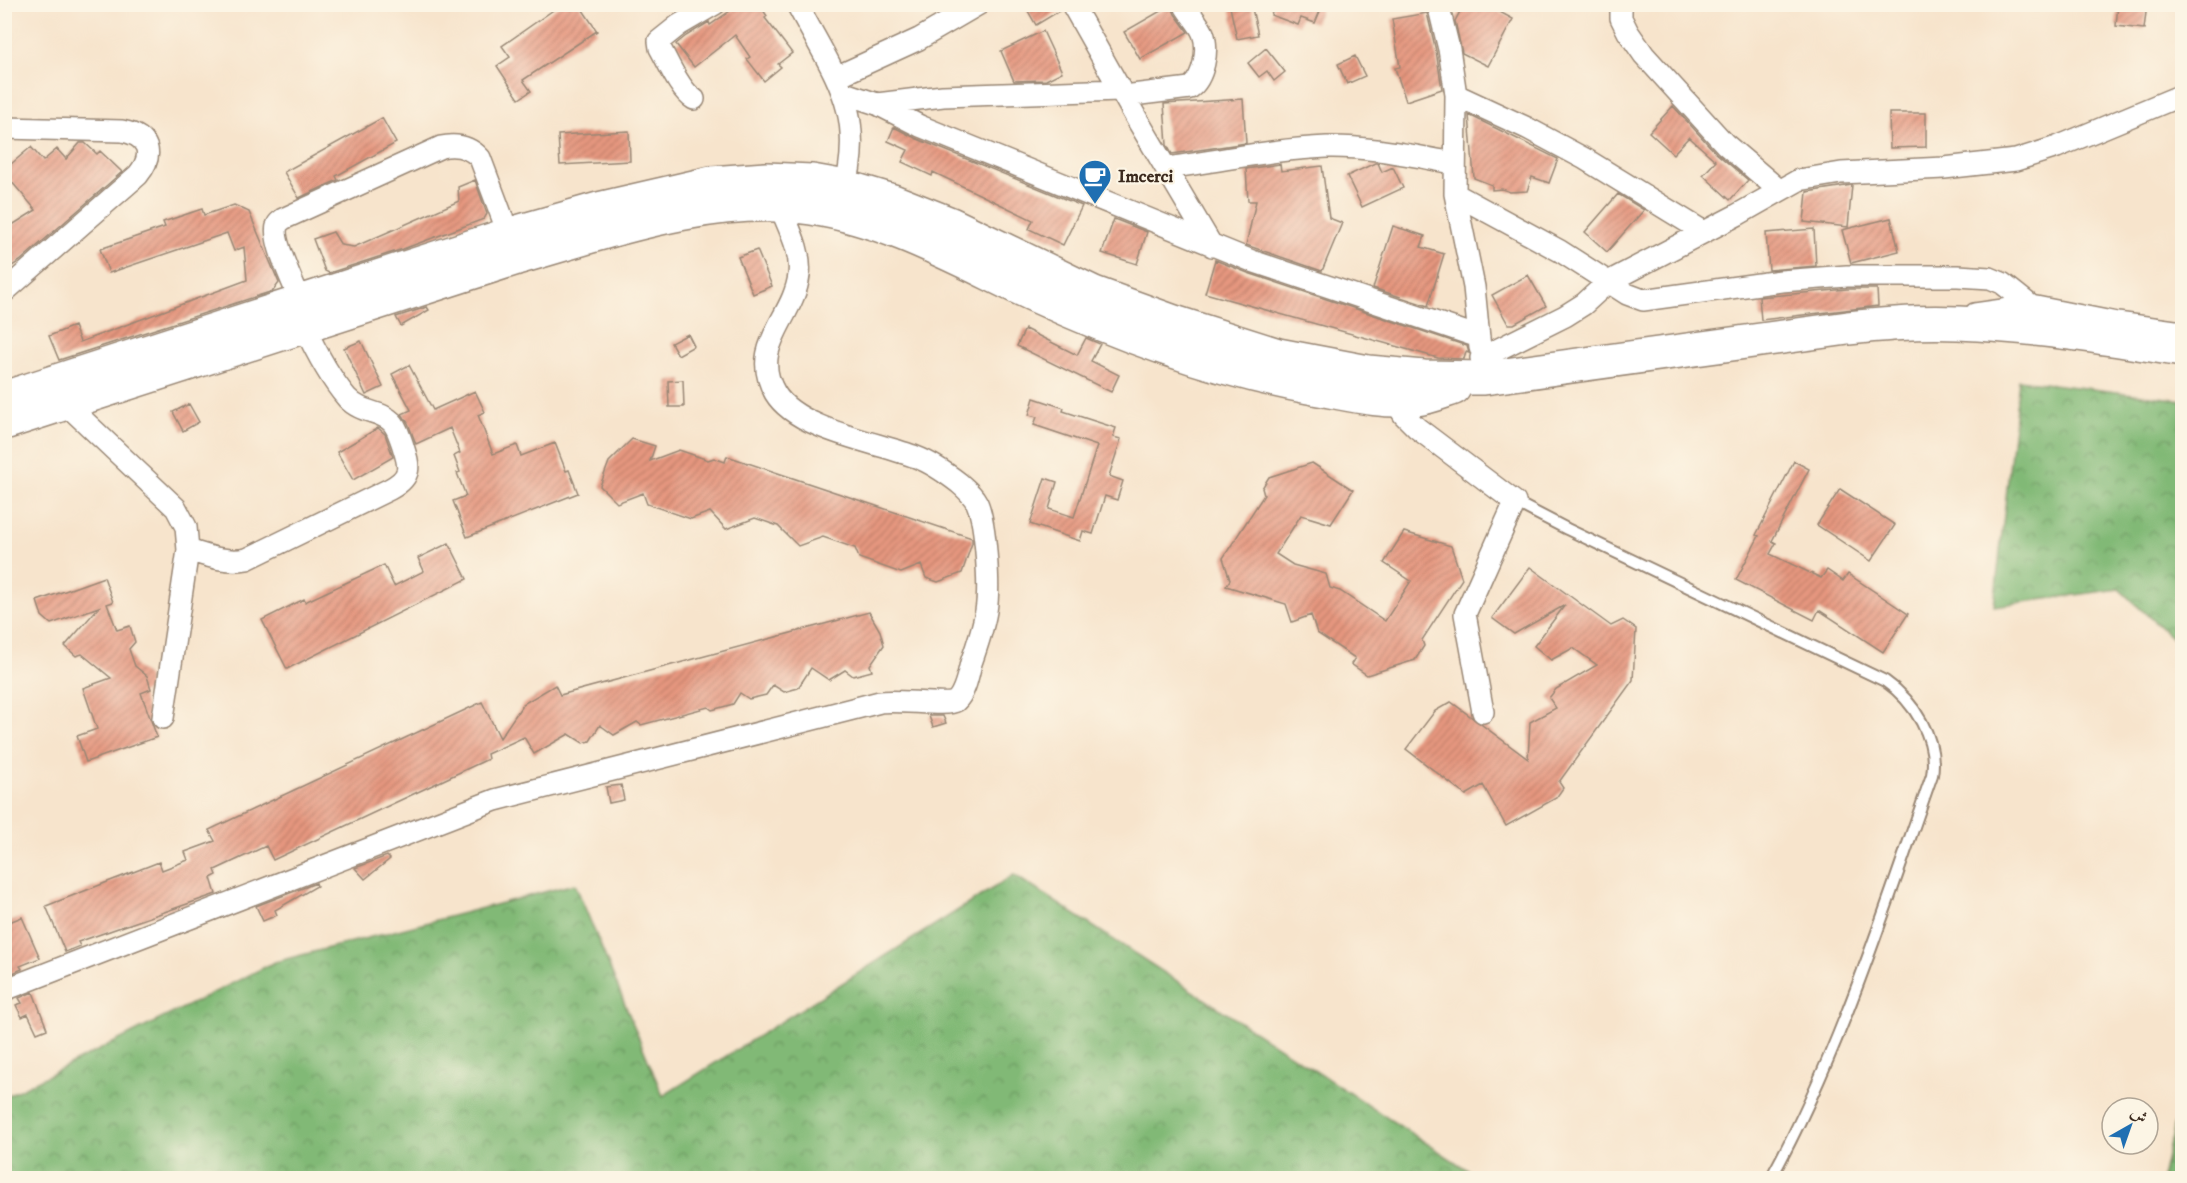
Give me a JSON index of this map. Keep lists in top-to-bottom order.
{
  "places": {
    "cafe": ["Imcerci"]
  },
  "north": "top right"
}
